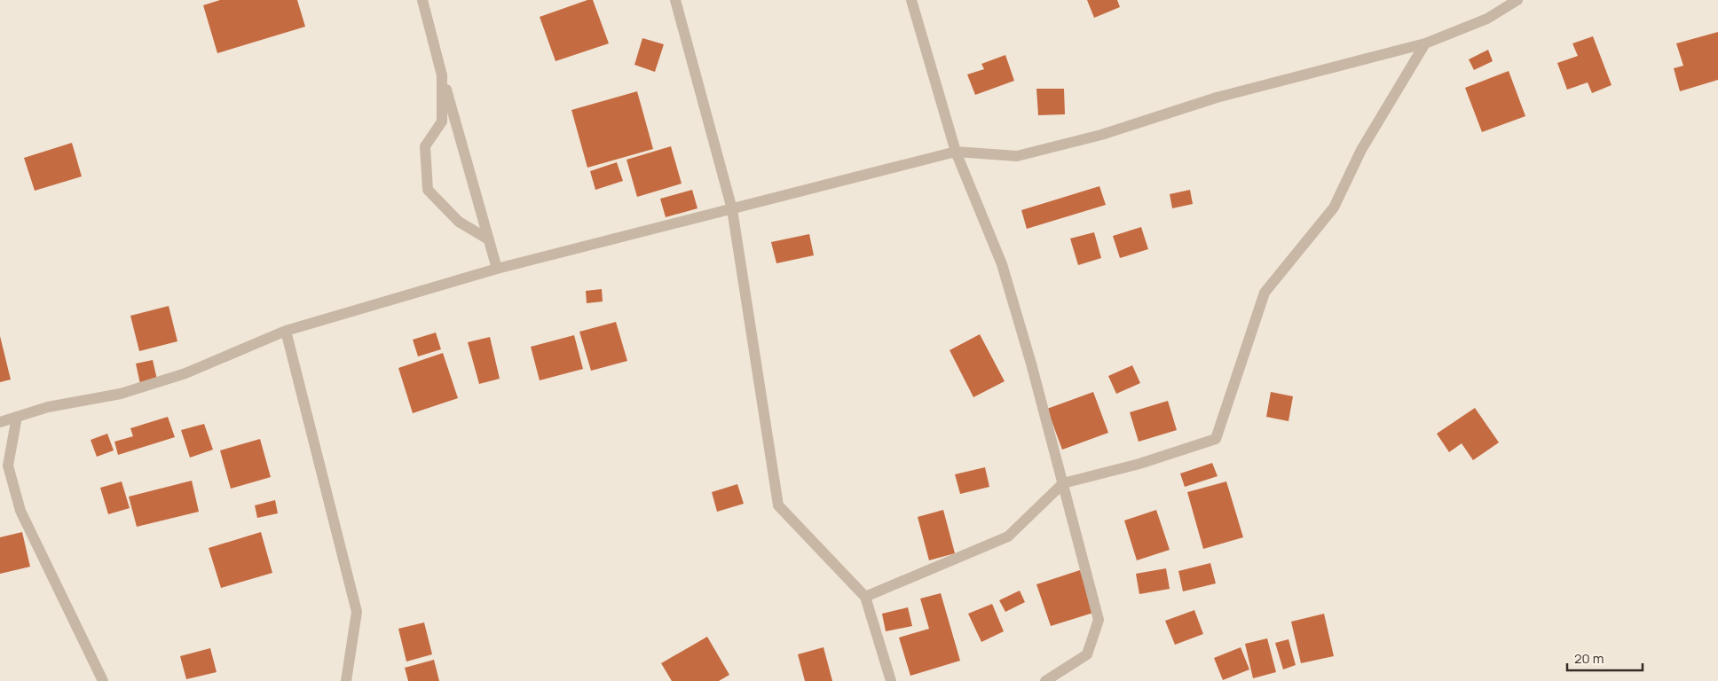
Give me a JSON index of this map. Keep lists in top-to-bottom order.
{
  "scale_bar": "20 m"
}
